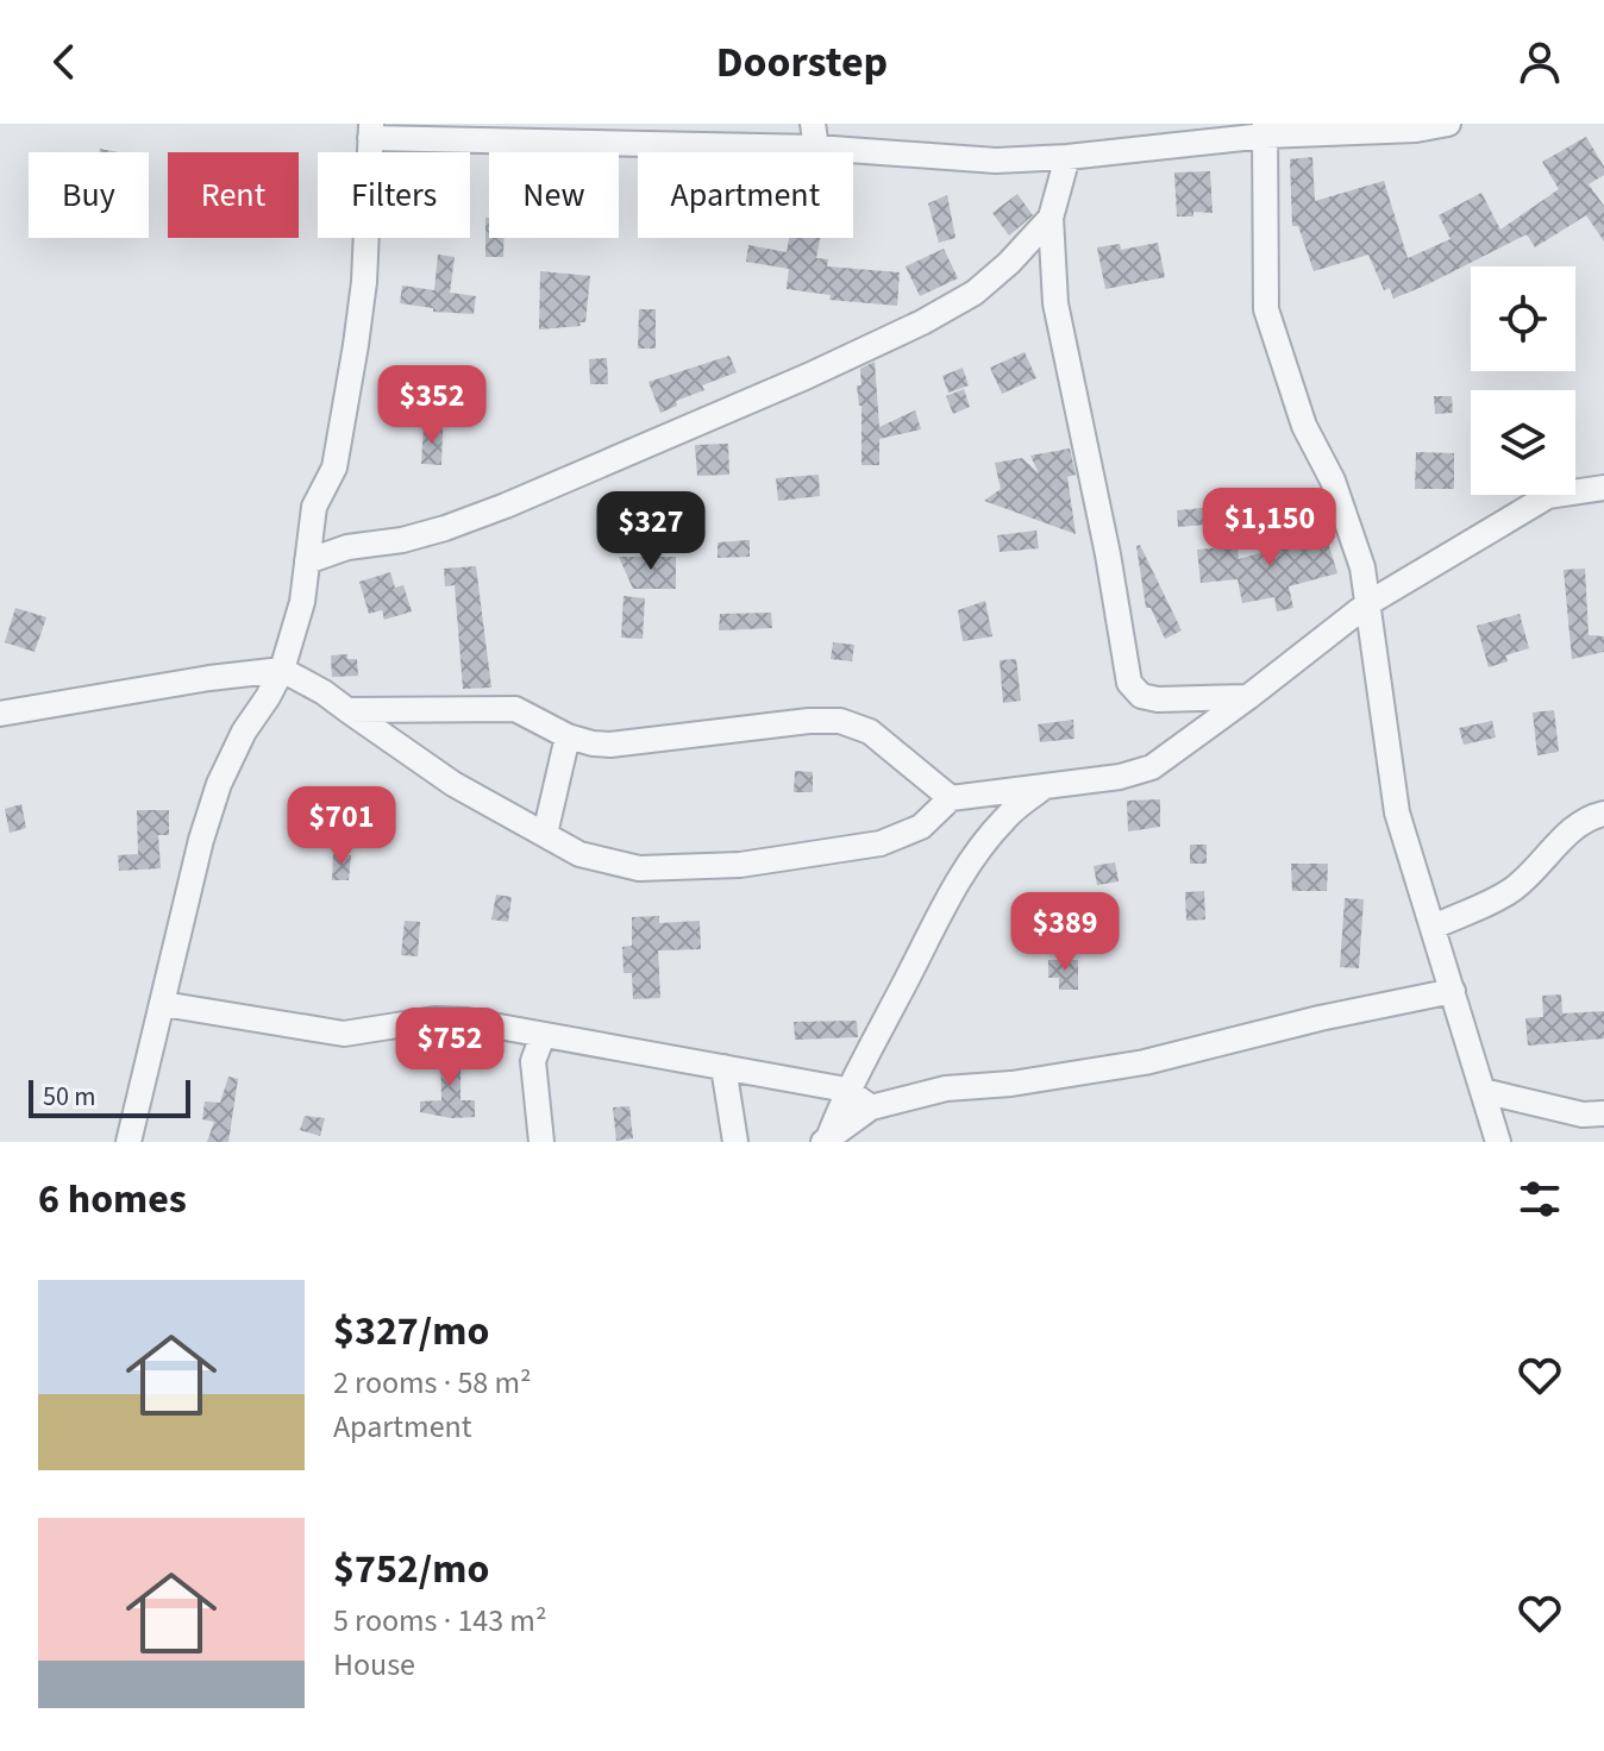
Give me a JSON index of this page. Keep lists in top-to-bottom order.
{
  "scale_bar": "50 m",
  "page": {
    "header": "Doorstep",
    "chip": [
      "Buy",
      "Rent",
      "Filters",
      "New",
      "Apartment"
    ],
    "price": [
      "$352",
      "$1,150",
      "$327",
      "$701",
      "$389",
      "$752"
    ],
    "scale": "50 m",
    "heading": "6 homes",
    "list": [
      {
        "name": "$327/mo",
        "note": "2 rooms · 58 m² · Apartment"
      },
      {
        "name": "$752/mo",
        "note": "5 rooms · 143 m² · House"
      }
    ]
  }
}
